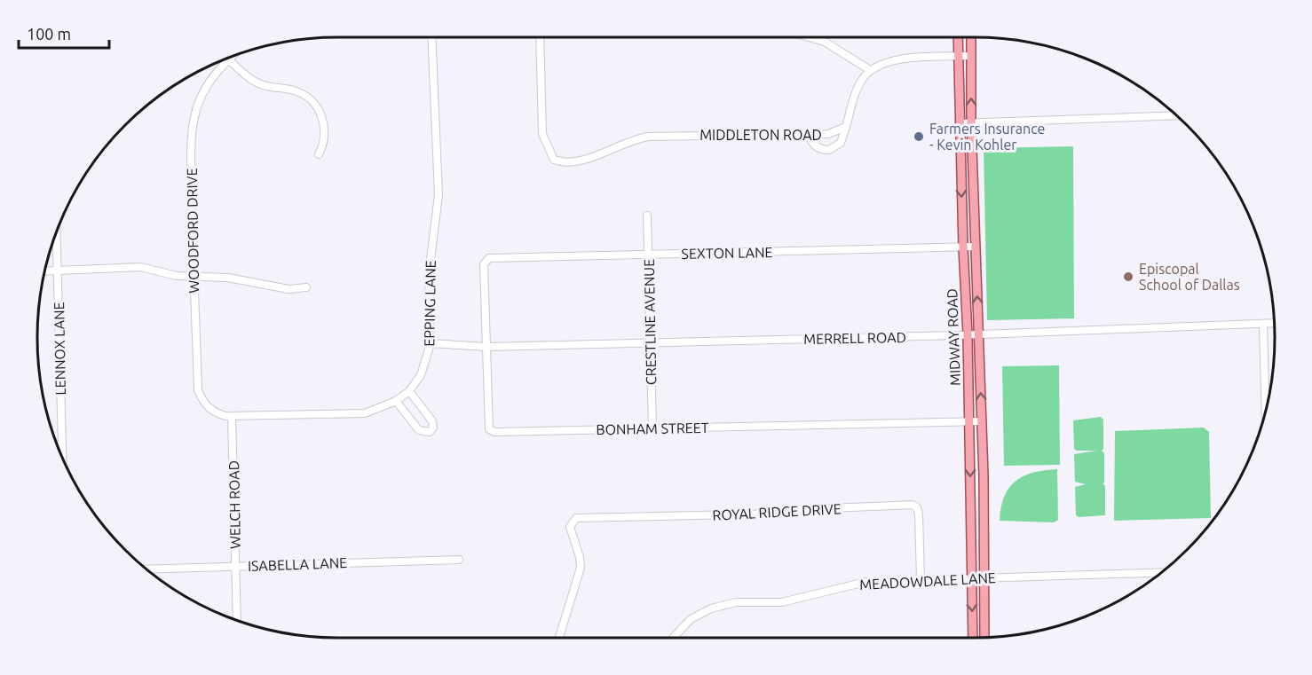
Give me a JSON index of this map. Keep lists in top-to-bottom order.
{
  "streets": {
    "main road": ["MIDWAY ROAD"],
    "street": [
      "MIDDLETON ROAD",
      "WOODFORD DRIVE",
      "SEXTON LANE",
      "EPPING LANE",
      "CRESTLINE AVENUE",
      "MERRELL ROAD",
      "LENNOX LANE",
      "BONHAM STREET",
      "WELCH ROAD",
      "ROYAL RIDGE DRIVE",
      "ISABELLA LANE",
      "MEADOWDALE LANE"
    ]
  },
  "crossings": [
    ["WOODFORD DRIVE", "EPPING LANE"],
    ["WOODFORD DRIVE", "WELCH ROAD"],
    ["SEXTON LANE", "CRESTLINE AVENUE"],
    ["SEXTON LANE", "MIDWAY ROAD"],
    ["SEXTON LANE", "BONHAM STREET"],
    ["EPPING LANE", "MERRELL ROAD"],
    ["EPPING LANE", "WELCH ROAD"],
    ["CRESTLINE AVENUE", "MERRELL ROAD"],
    ["CRESTLINE AVENUE", "BONHAM STREET"],
    ["MIDWAY ROAD", "MERRELL ROAD"],
    ["MIDWAY ROAD", "BONHAM STREET"],
    ["MIDWAY ROAD", "MEADOWDALE LANE"],
    ["MERRELL ROAD", "BONHAM STREET"],
    ["WELCH ROAD", "ISABELLA LANE"],
    ["ROYAL RIDGE DRIVE", "MEADOWDALE LANE"]
  ],
  "places": ["Farmers Insurance - Kevin Kohler", "Episcopal School of Dallas"],
  "scale_bar": "100 m"
}
